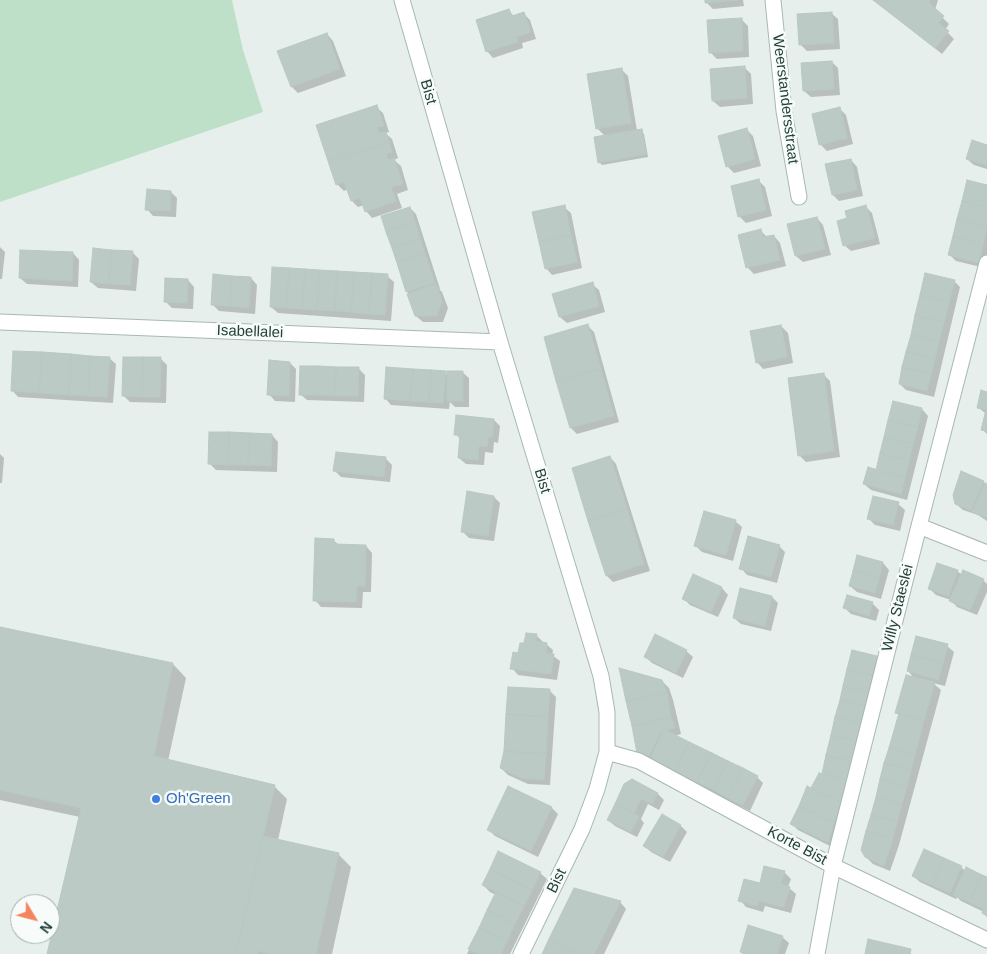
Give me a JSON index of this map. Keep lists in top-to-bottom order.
{
  "streets": {
    "street": [
      "Bist",
      "Weerstandersstraat",
      "Isabellalei",
      "Willy Staeslei",
      "Korte Bist"
    ]
  },
  "crossings": [
    ["Bist", "Isabellalei"],
    ["Bist", "Korte Bist"],
    ["Willy Staeslei", "Korte Bist"]
  ],
  "places": ["Oh'Green"],
  "north": "bottom right"
}
